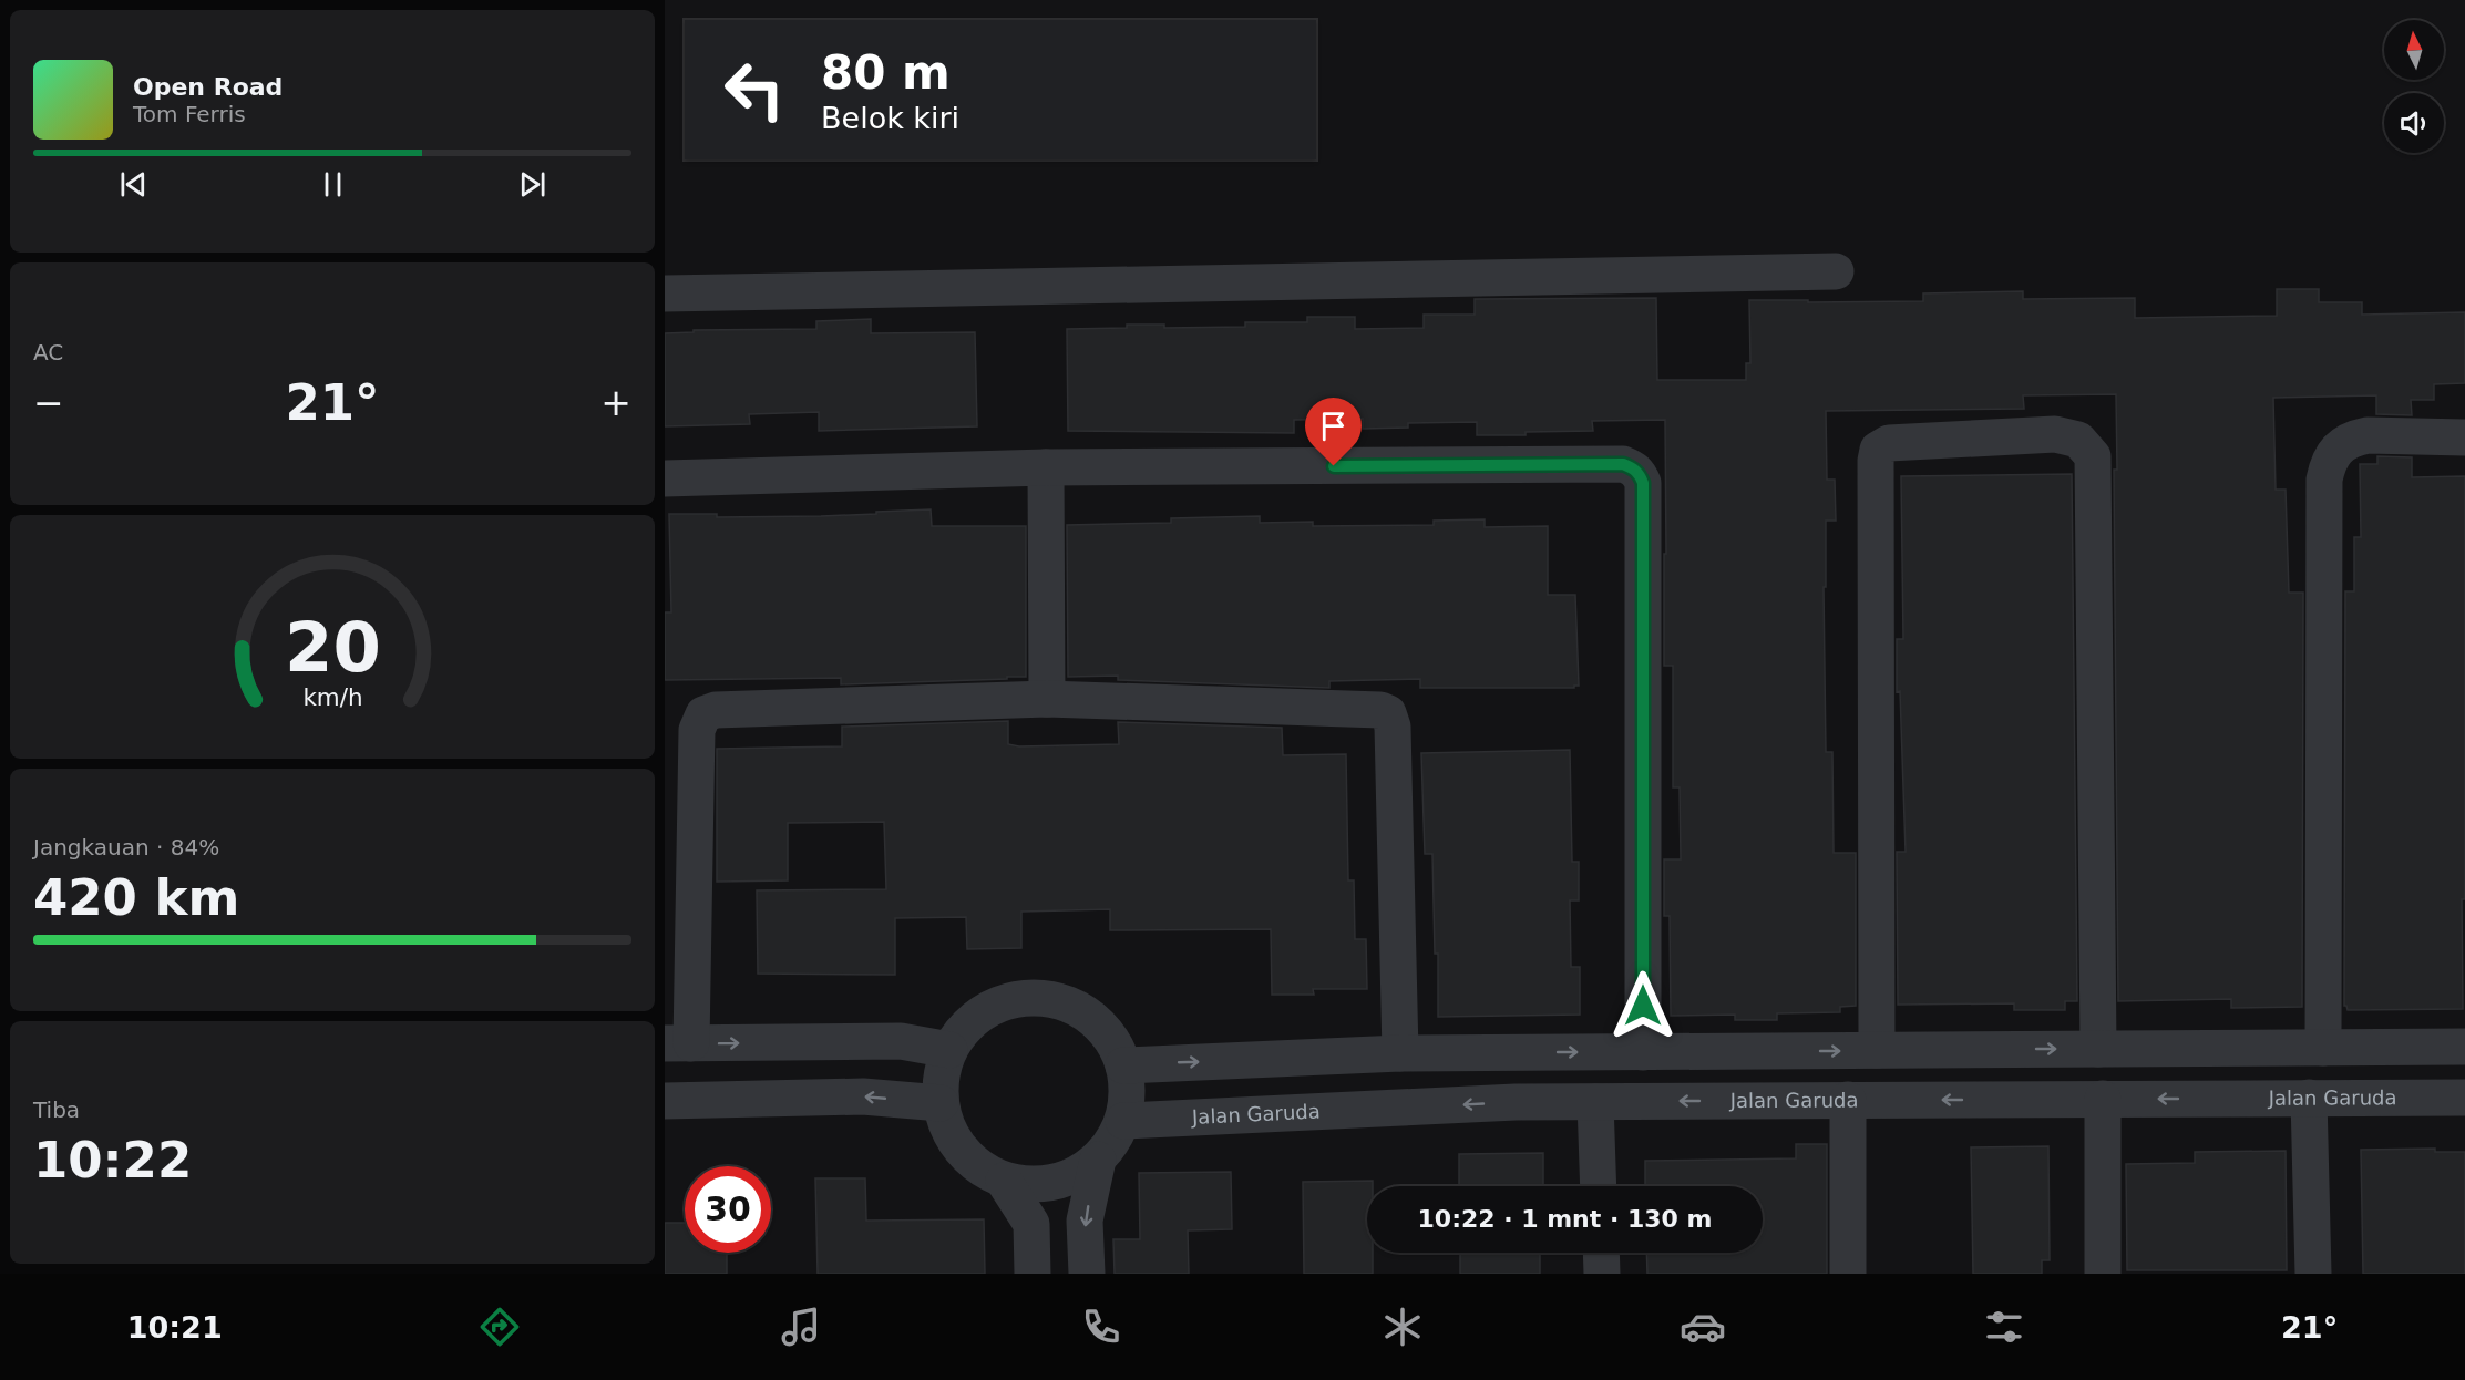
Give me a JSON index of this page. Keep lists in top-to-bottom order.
{
  "streets": {
    "street": ["Jalan Garuda"]
  },
  "north": "top",
  "page": {
    "turn": ["80 m", "Belok kiri"],
    "song": ["Open Road", "Tom Ferris"],
    "tile": [
      "AC",
      ["Jangkauan · 84%", "420 km"],
      ["Tiba", "10:22"]
    ],
    "heat": ["−", "21°", "+"],
    "limit": "30",
    "trip": "10:22 · 1 mnt · 130 m",
    "tabs": ["10:21", "21°"],
    "gauge": ["20", "km/h"]
  }
}
